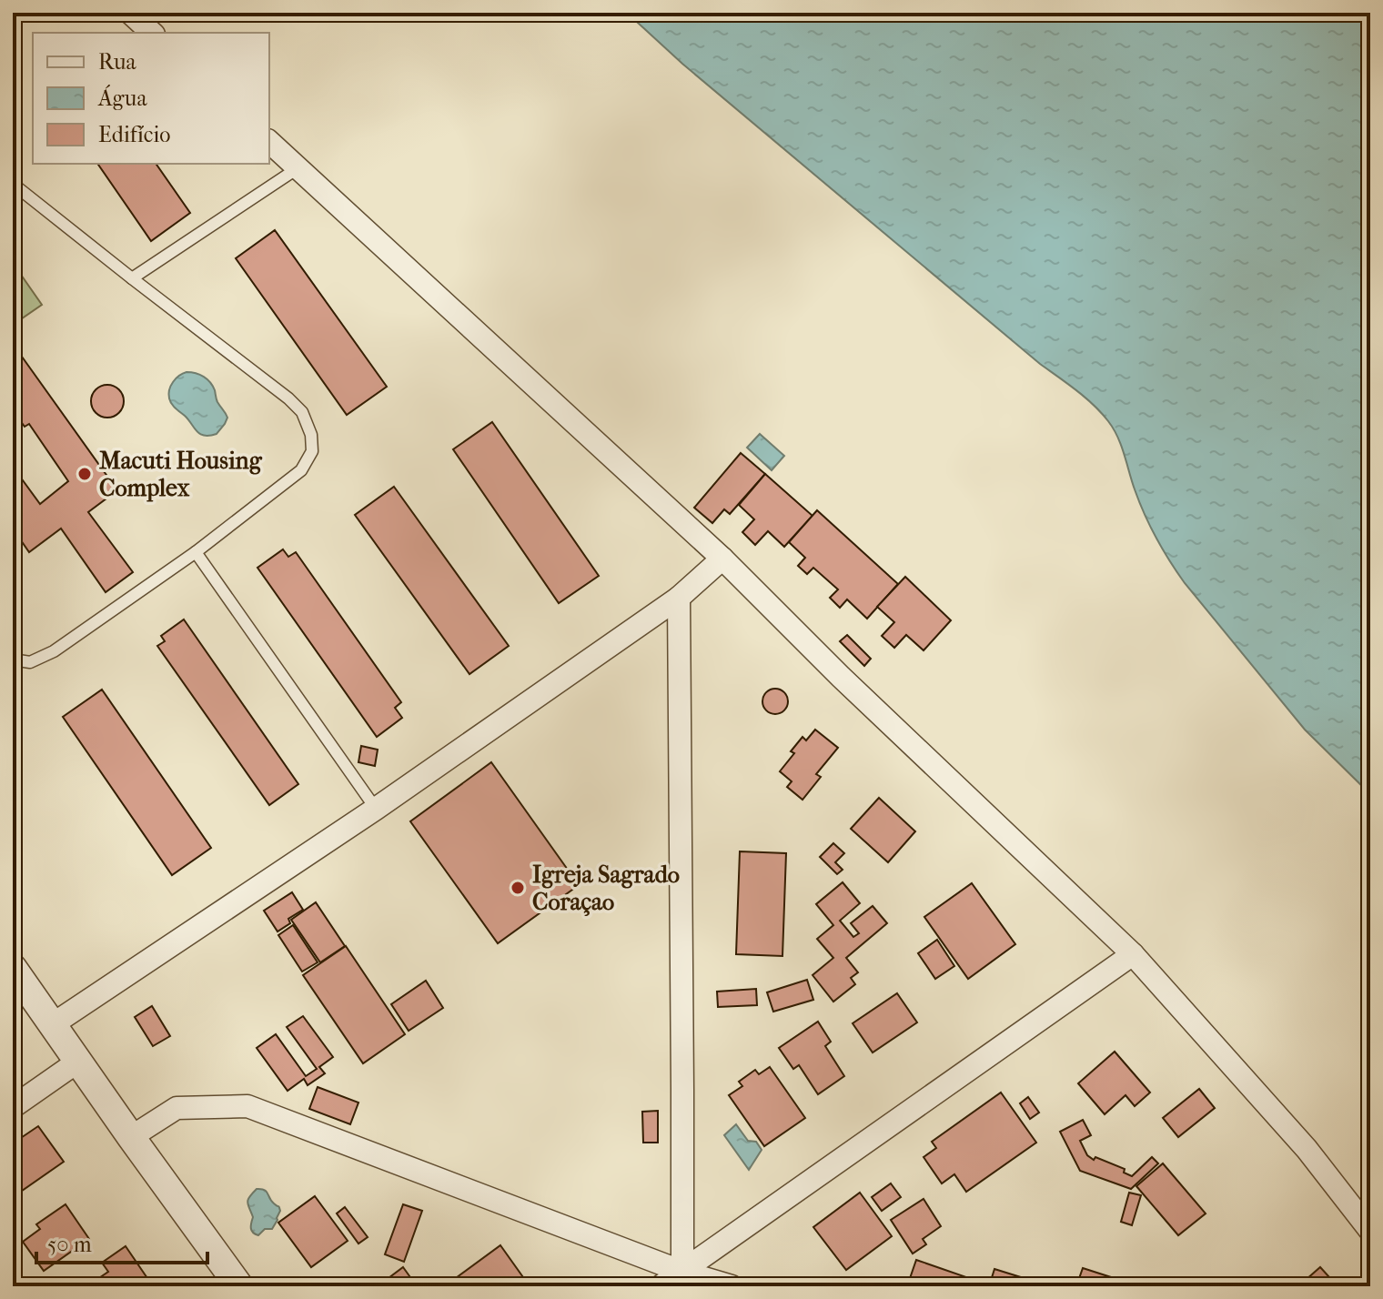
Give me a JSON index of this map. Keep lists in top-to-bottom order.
{
  "places": ["Macuti Housing Complex", "Igreja Sagrado Coraçao"],
  "legend": ["Rua", "Água", "Edifício"],
  "scale_bar": "50 m"
}
